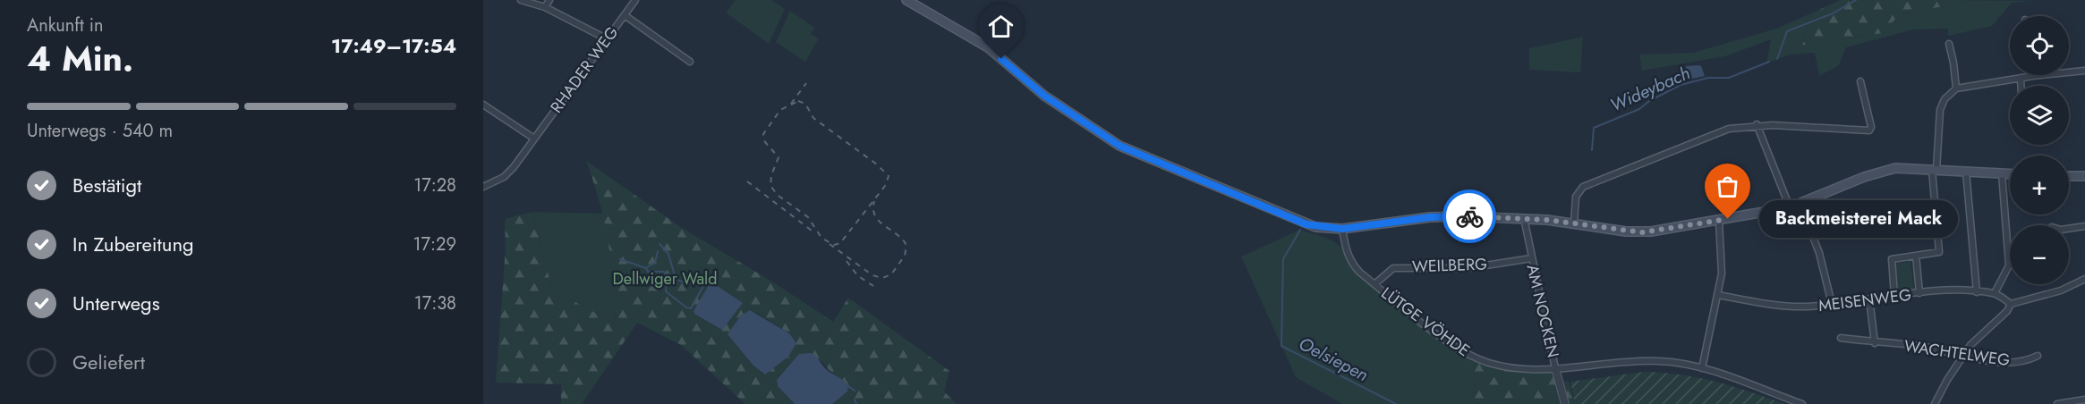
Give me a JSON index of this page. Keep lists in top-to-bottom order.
{
  "streets": {
    "street": [
      "RHADER WEG",
      "WEILBERG",
      "MEISENWEG",
      "AM NOCKEN",
      "LÜTGE VÖHDE",
      "WACHTELWEG"
    ]
  },
  "crossings": [
    ["WEILBERG", "AM NOCKEN"],
    ["WEILBERG", "LÜTGE VÖHDE"],
    ["AM NOCKEN", "LÜTGE VÖHDE"]
  ],
  "water": ["Wideybach", "Oelsiepen"],
  "parks": ["Dellwiger Wald"],
  "places": ["Backmeisterei Mack"],
  "page": {
    "heading": ["4 Min.", "Ankunft in", "17:49–17:54"],
    "map_buttons": ["+", "−"],
    "bar": "Unterwegs · 540 m",
    "list": [
      ["Bestätigt", "17:28"],
      ["In Zubereitung", "17:29"],
      ["Unterwegs", "17:38"],
      "Geliefert"
    ],
    "bubble": "Backmeisterei Mack"
  }
}
